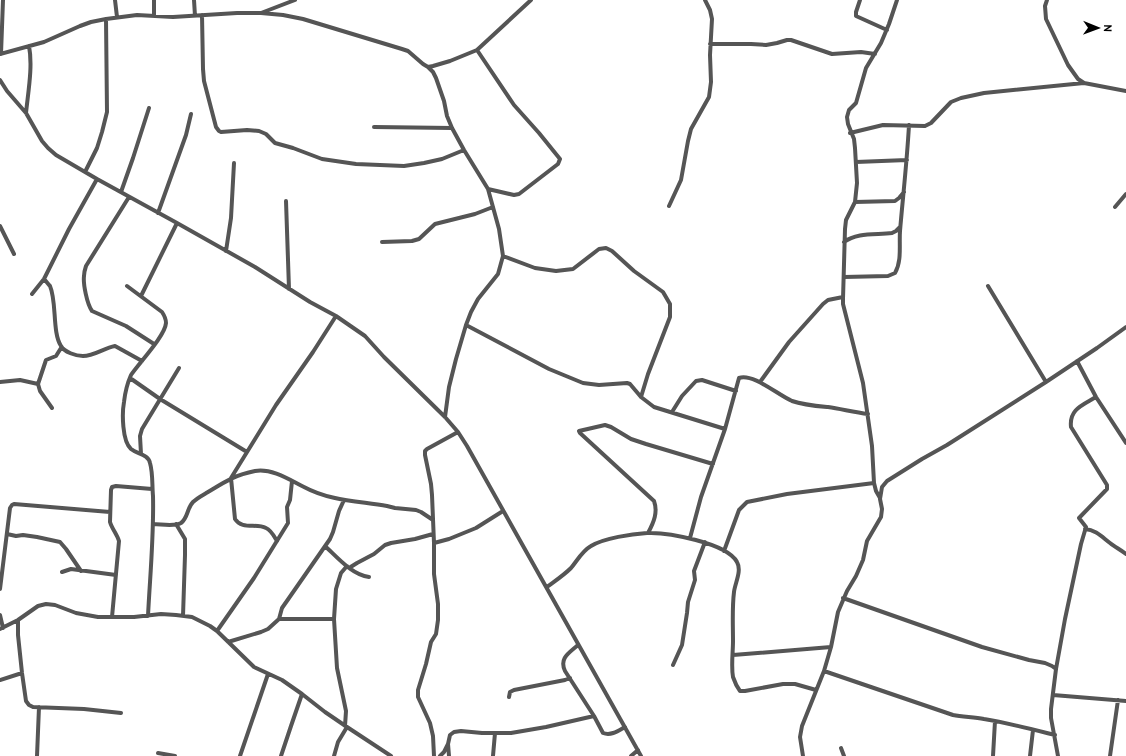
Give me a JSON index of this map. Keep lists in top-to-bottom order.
{
  "north": "right"
}
